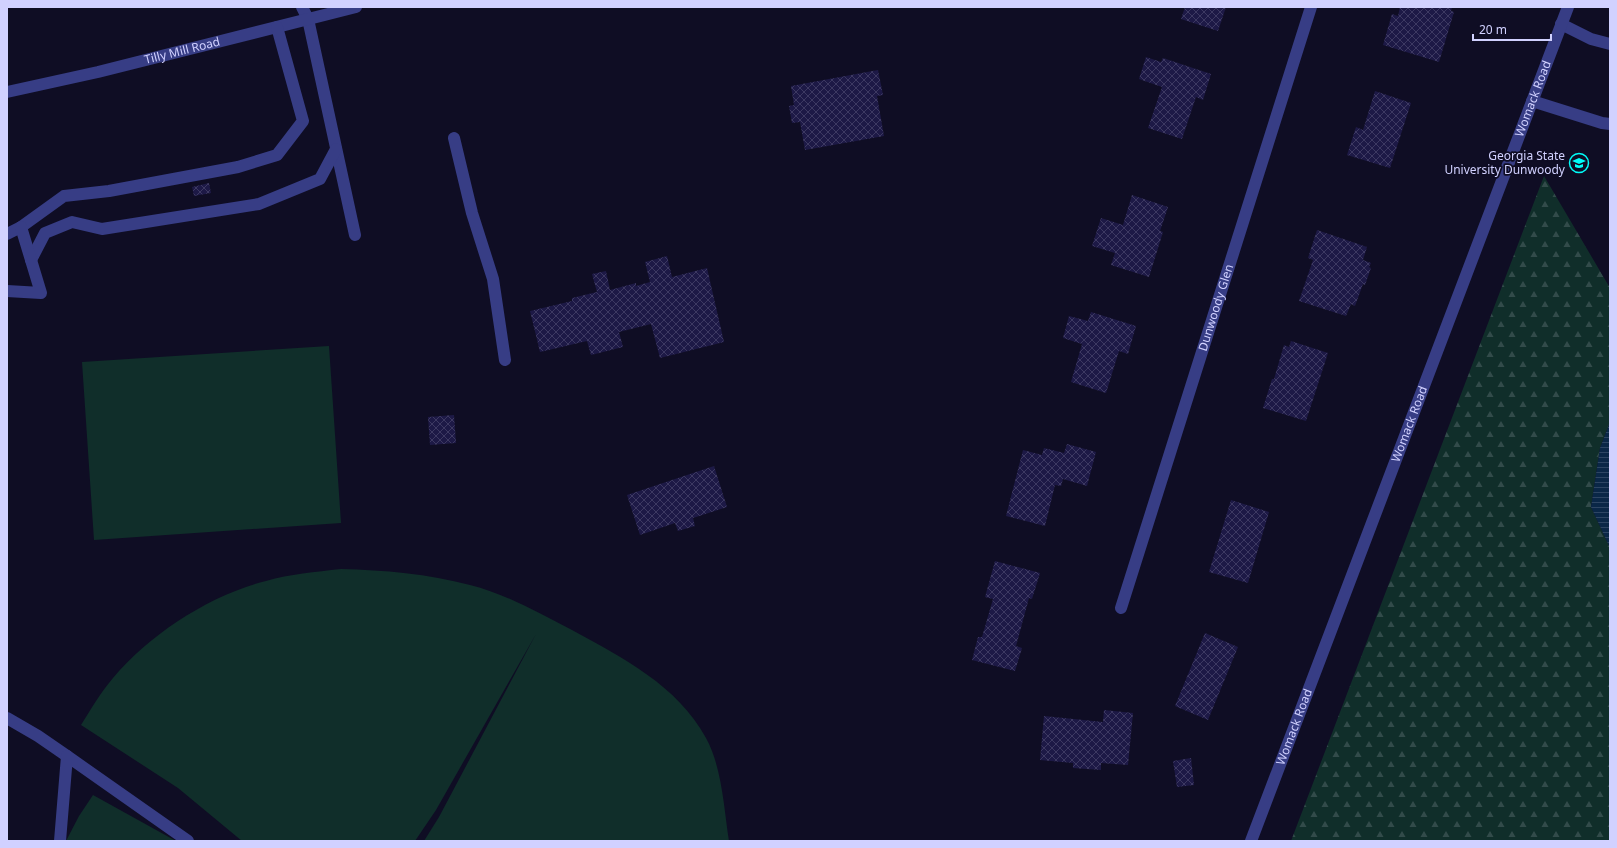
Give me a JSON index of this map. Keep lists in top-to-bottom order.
{
  "streets": {
    "street": ["Tilly Mill Road", "Womack Road", "Dunwoody Glen"]
  },
  "places": {
    "school or university": ["Georgia State University Dunwoody"]
  },
  "scale_bar": "20 m"
}
